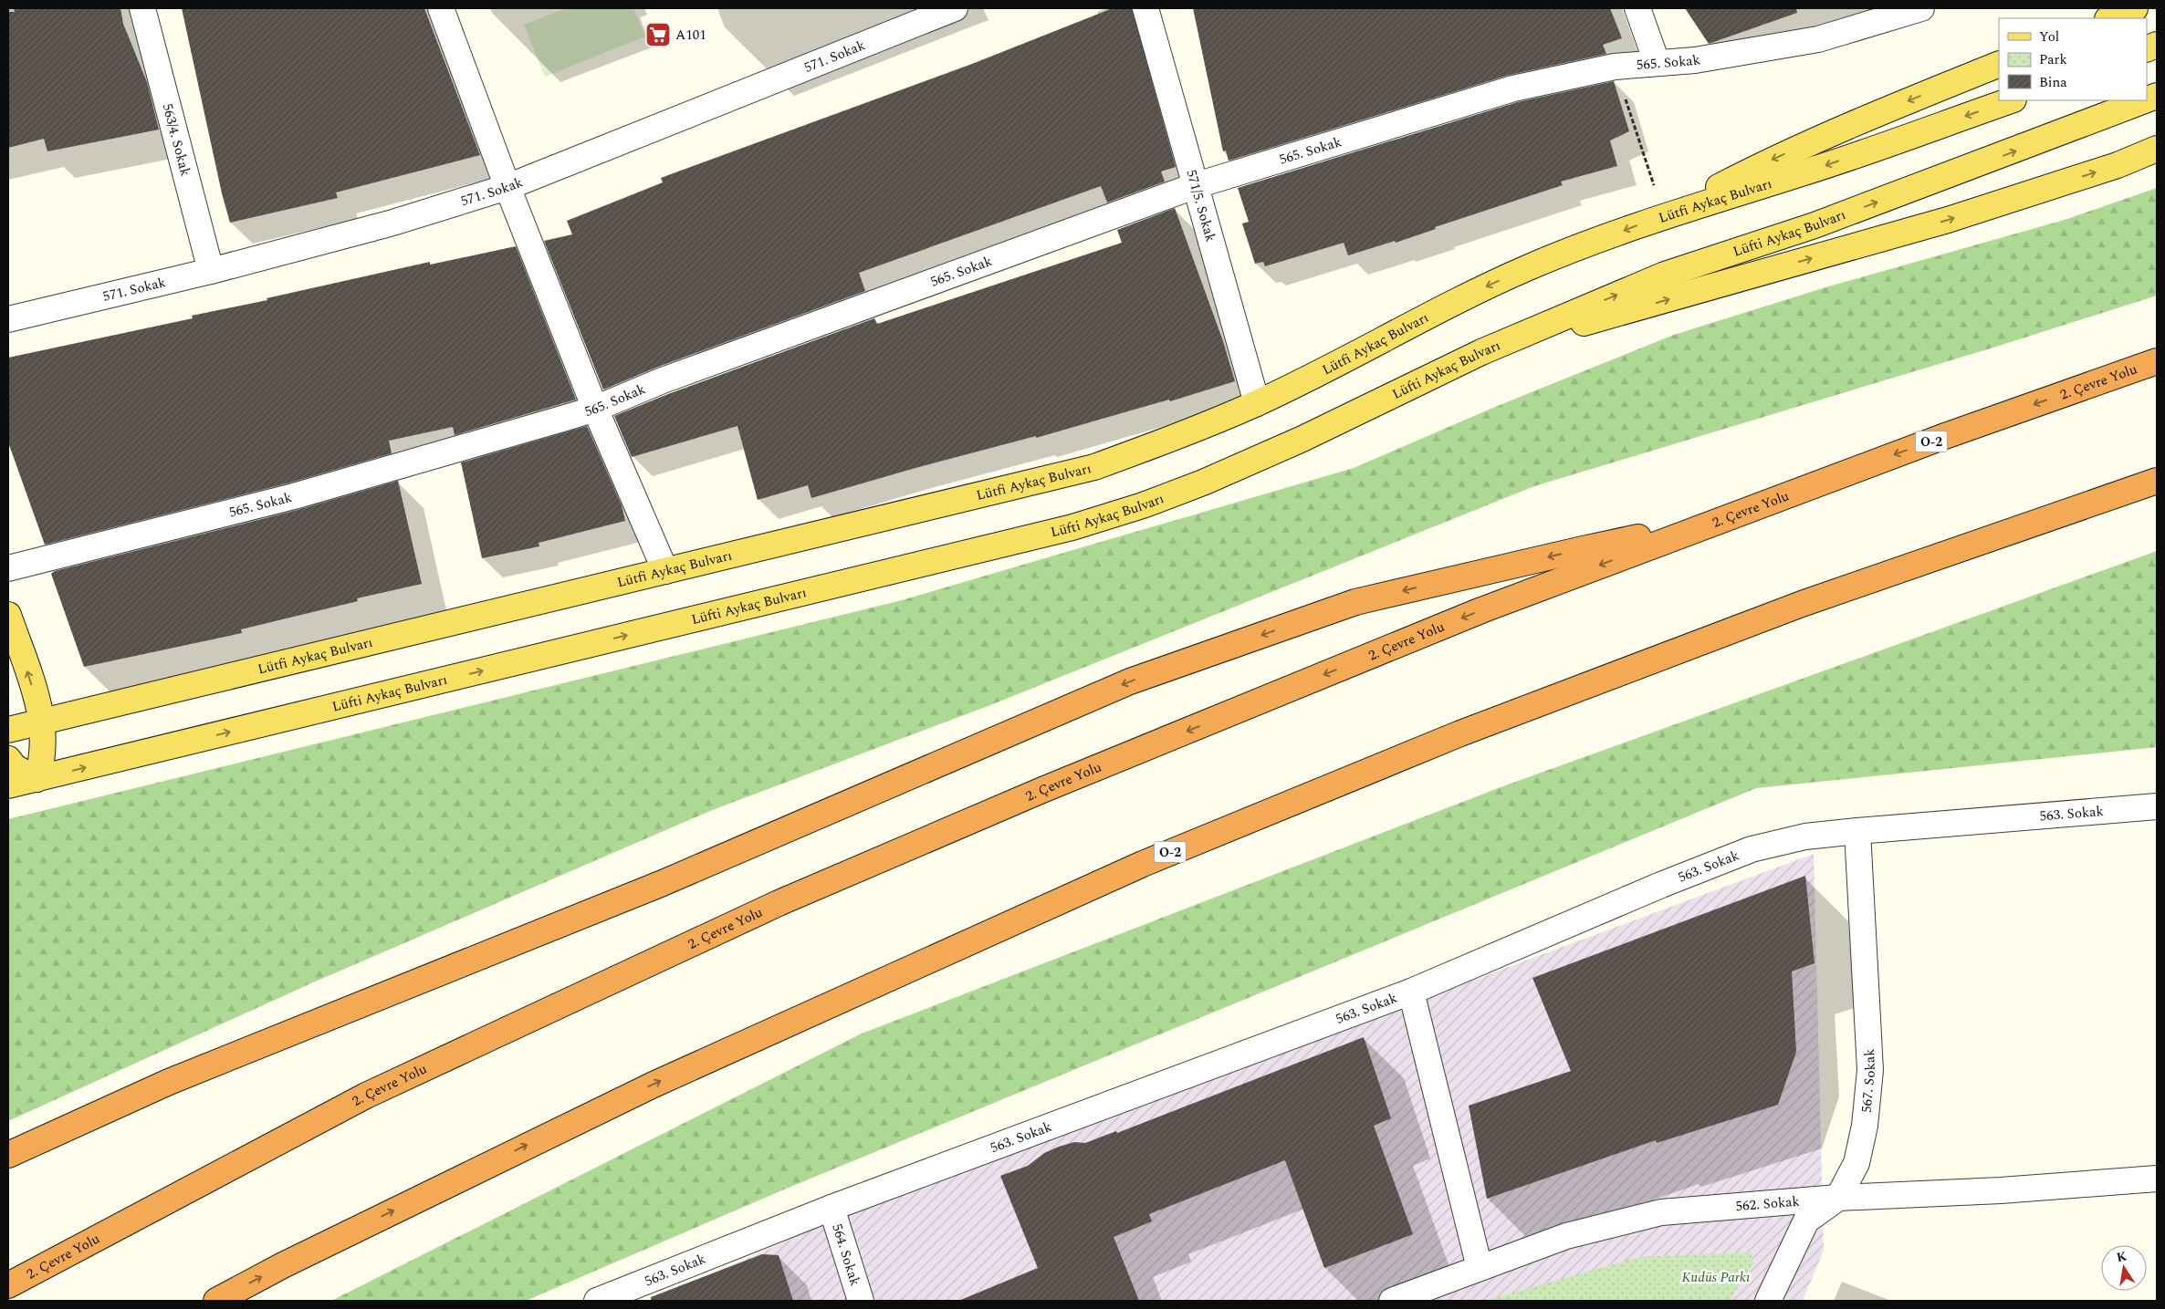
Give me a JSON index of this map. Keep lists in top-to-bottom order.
{
  "streets": {
    "highway": ["2. Çevre Yolu", "O-2"],
    "main road": ["Lütfi Aykaç Bulvarı", "Lüfti Aykaç Bulvarı"],
    "street": [
      "571. Sokak",
      "565. Sokak",
      "563/4. Sokak",
      "571/5. Sokak",
      "563. Sokak",
      "567. Sokak",
      "562. Sokak",
      "564. Sokak"
    ]
  },
  "crossings": [
    ["571. Sokak", "563/4. Sokak"],
    ["565. Sokak", "571/5. Sokak"],
    ["Lütfi Aykaç Bulvarı", "571/5. Sokak"],
    ["563. Sokak", "567. Sokak"],
    ["563. Sokak", "564. Sokak"],
    ["567. Sokak", "562. Sokak"]
  ],
  "parks": ["Kudüs Parkı"],
  "places": {
    "supermarket": ["A101"]
  },
  "legend": ["Yol", "Park", "Bina"],
  "north": "top"
}
